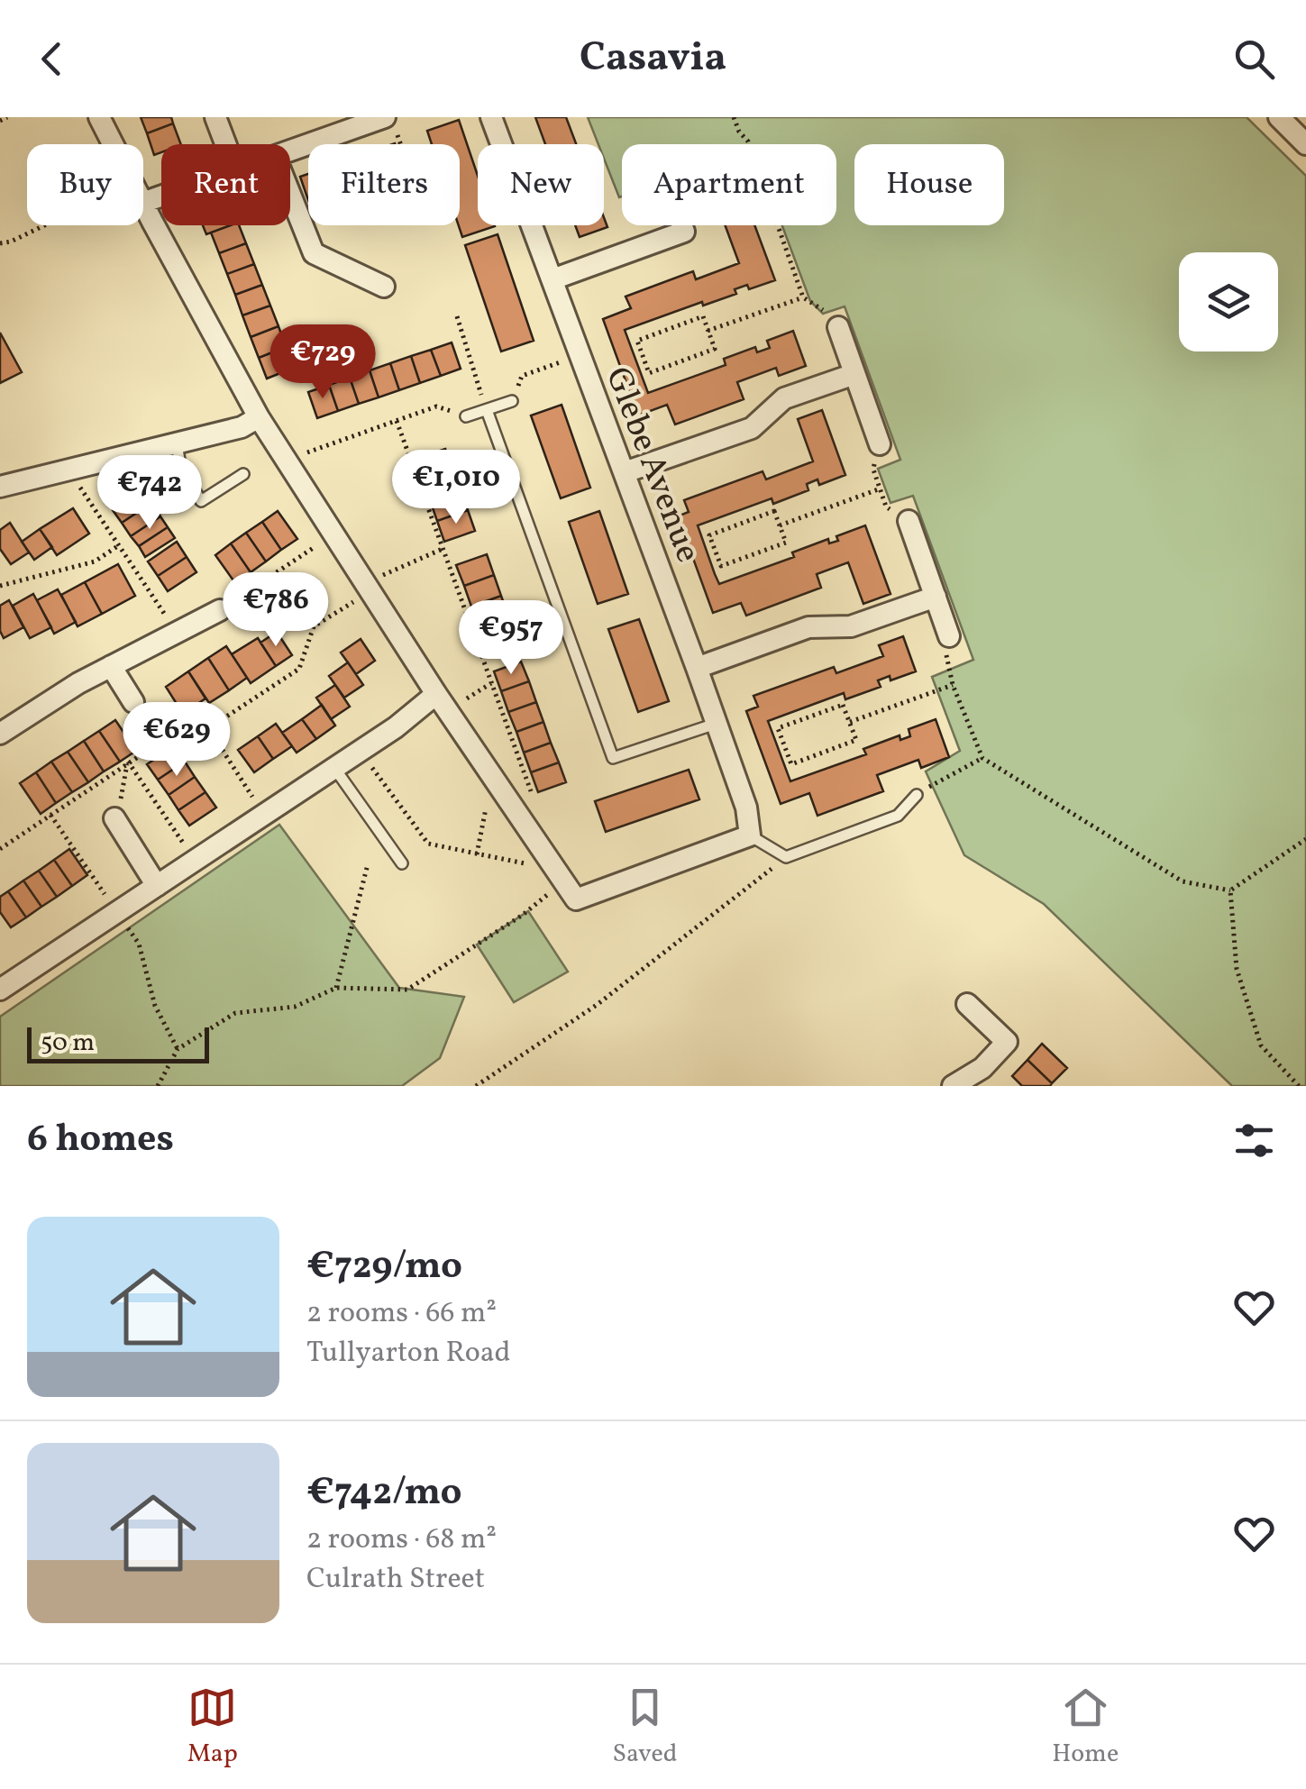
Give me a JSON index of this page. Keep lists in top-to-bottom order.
{
  "streets": {
    "street": ["Glebe Avenue"]
  },
  "scale_bar": "50 m",
  "page": {
    "header": "Casavia",
    "chip": [
      "Buy",
      "Rent",
      "Filters",
      "New",
      "Apartment",
      "House"
    ],
    "price": [
      "€729",
      "€1,010",
      "€742",
      "€786",
      "€957",
      "€629"
    ],
    "scale": "50 m",
    "heading": "6 homes",
    "list": [
      {
        "name": "€729/mo",
        "note": "2 rooms · 66 m² · Tullyarton Road"
      },
      {
        "name": "€742/mo",
        "note": "2 rooms · 68 m² · Culrath Street"
      }
    ],
    "tabs": ["Map", "Saved", "Home"]
  }
}
